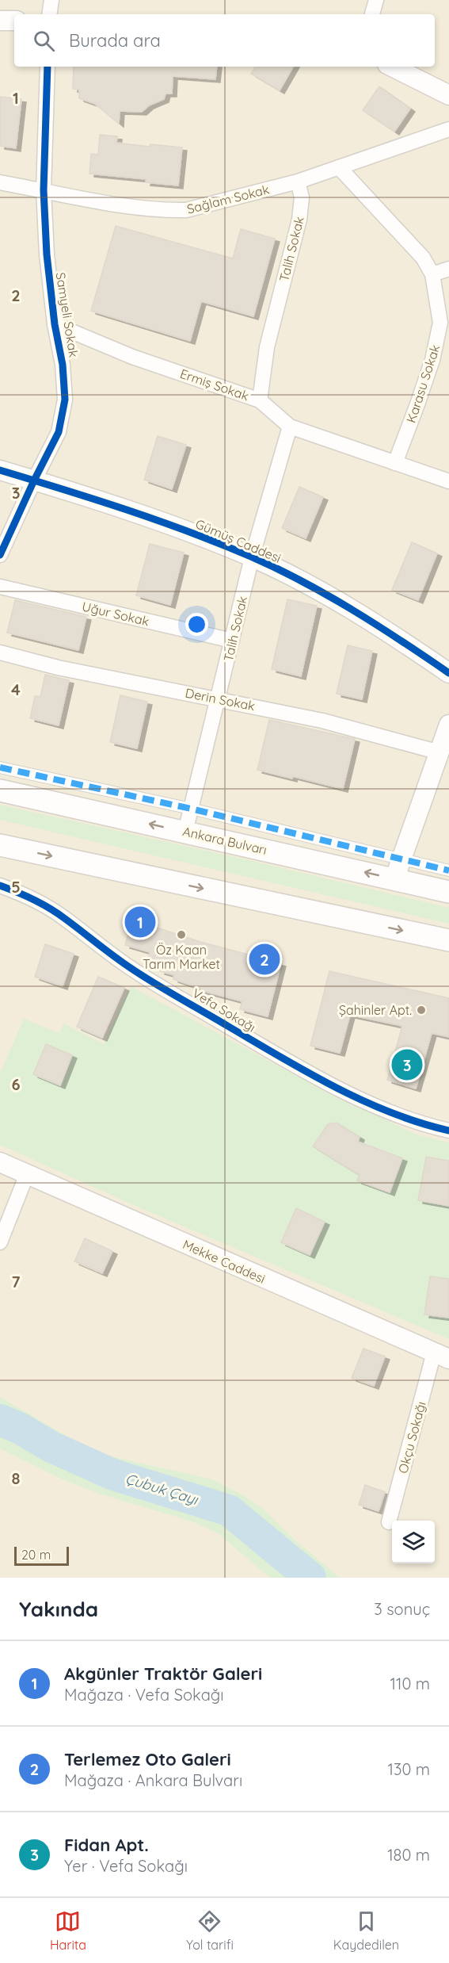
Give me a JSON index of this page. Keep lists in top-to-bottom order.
{
  "streets": {
    "main road": ["Ankara Bulvarı"],
    "street": [
      "Sağlam Sokak",
      "Talih Sokak",
      "Samyeli Sokak",
      "Karasu Sokak",
      "Ermiş Sokak",
      "Gümüş Caddesi",
      "Uğur Sokak",
      "Derin Sokak",
      "Vefa Sokağı",
      "Mekke Caddesi",
      "Okçu Sokağı"
    ]
  },
  "crossings": [
    ["Sağlam Sokak", "Talih Sokak"],
    ["Sağlam Sokak", "Samyeli Sokak"],
    ["Sağlam Sokak", "Karasu Sokak"],
    ["Talih Sokak", "Ermiş Sokak"],
    ["Talih Sokak", "Gümüş Caddesi"],
    ["Talih Sokak", "Uğur Sokak"],
    ["Talih Sokak", "Derin Sokak"],
    ["Talih Sokak", "Ankara Bulvarı"],
    ["Samyeli Sokak", "Ermiş Sokak"],
    ["Samyeli Sokak", "Gümüş Caddesi"],
    ["Karasu Sokak", "Ermiş Sokak"],
    ["Mekke Caddesi", "Okçu Sokağı"]
  ],
  "water": ["Çubuk Çayı"],
  "places": ["Öz Kaan Tarım Market", "Şahinler Apt."],
  "scale_bar": "20 m",
  "page": {
    "search": "Burada ara",
    "pins": ["1", "2", "3"],
    "scale": "20 m",
    "heading": ["Yakında", "3 sonuç"],
    "list": [
      {
        "mark": "1",
        "name": "Akgünler Traktör Galeri",
        "note": "Mağaza · Vefa Sokağı",
        "value": "110 m"
      },
      {
        "mark": "2",
        "name": "Terlemez Oto Galeri",
        "note": "Mağaza · Ankara Bulvarı",
        "value": "130 m"
      },
      {
        "mark": "3",
        "name": "Fidan Apt.",
        "note": "Yer · Vefa Sokağı",
        "value": "180 m"
      }
    ],
    "nav": ["Harita", "Yol tarifi", "Kaydedilen"]
  },
  "grid": {
    "rows": [
      "1",
      "2",
      "3",
      "4",
      "5",
      "6",
      "7",
      "8"
    ]
  }
}
